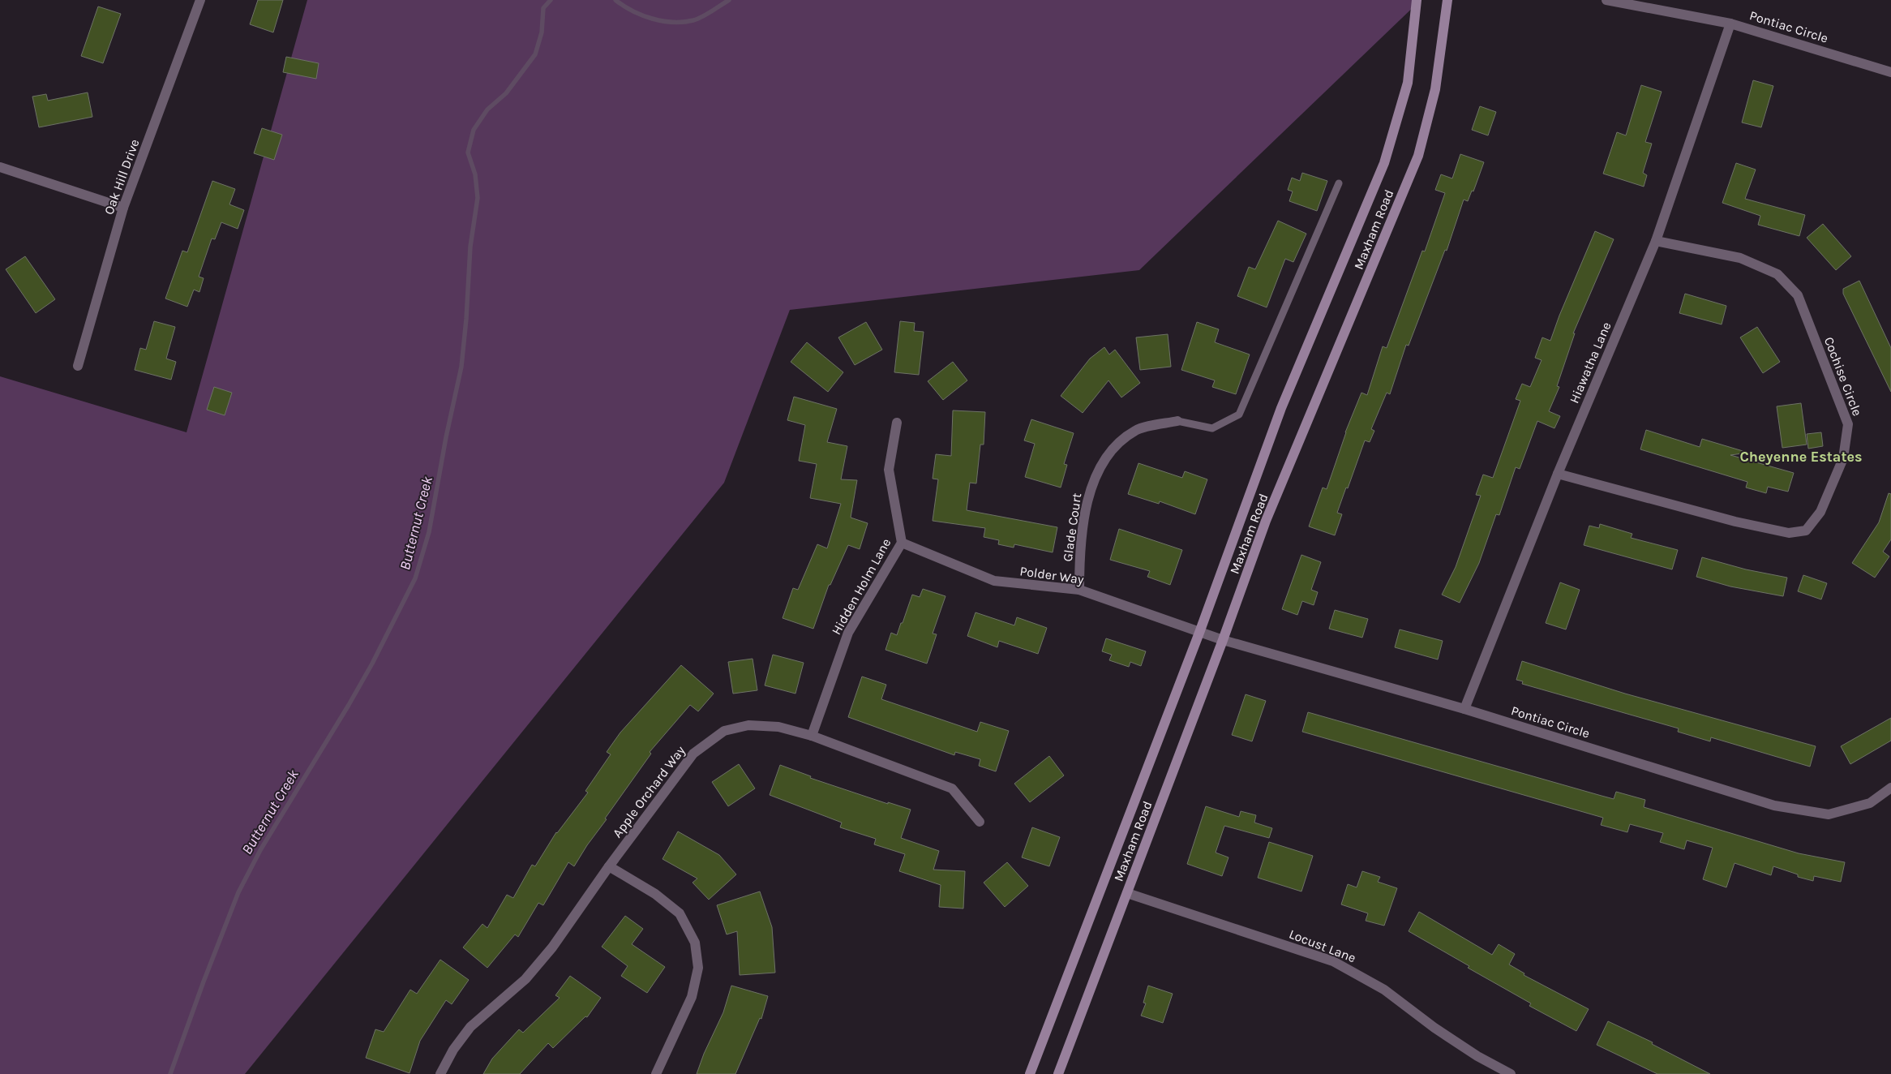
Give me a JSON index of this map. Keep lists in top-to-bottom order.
{
  "streets": {
    "main road": ["Maxham Road"],
    "street": [
      "Pontiac Circle",
      "Oak Hill Drive",
      "Hiawatha Lane",
      "Cochise Circle",
      "Glade Court",
      "Polder Way",
      "Hidden Holm Lane",
      "Apple Orchard Way",
      "Locust Lane"
    ]
  },
  "crossings": [
    ["Pontiac Circle", "Maxham Road"],
    ["Pontiac Circle", "Hiawatha Lane"],
    ["Pontiac Circle", "Polder Way"],
    ["Maxham Road", "Polder Way"],
    ["Maxham Road", "Locust Lane"],
    ["Hiawatha Lane", "Cochise Circle"],
    ["Glade Court", "Polder Way"],
    ["Polder Way", "Hidden Holm Lane"],
    ["Hidden Holm Lane", "Apple Orchard Way"]
  ],
  "districts": ["Cheyenne Estates"],
  "water": ["Butternut Creek"]
}
